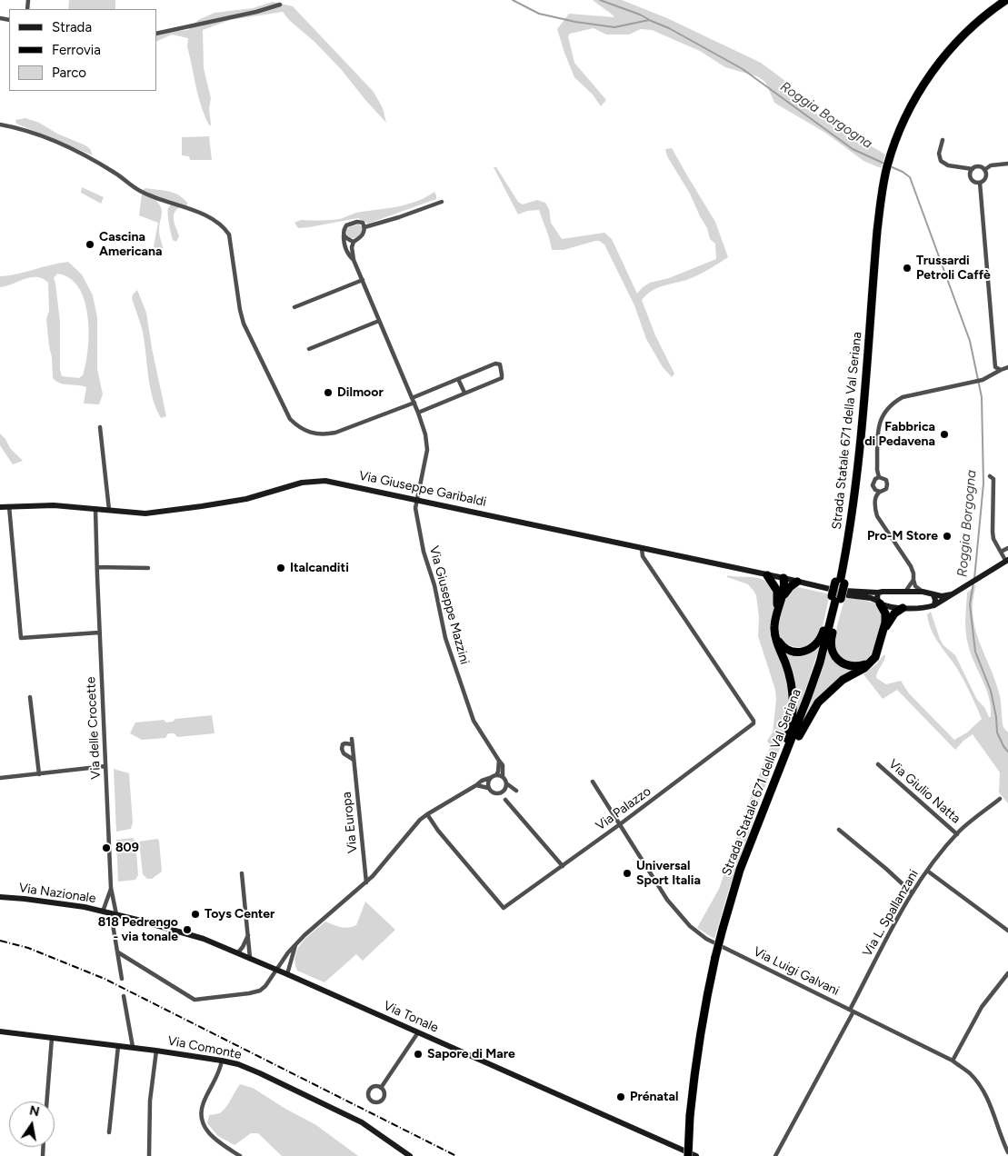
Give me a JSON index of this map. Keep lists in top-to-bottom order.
{
  "streets": {
    "highway": ["Strada Statale 671 della Val Seriana"],
    "street": [
      "Via Giuseppe Garibaldi",
      "Via Giuseppe Mazzini",
      "Via delle Crocette",
      "Via Giulio Natta",
      "Via Palazzo",
      "Via Europa",
      "Via Nazionale",
      "Via L. Spallanzani",
      "Via Luigi Galvani",
      "Via Tonale",
      "Via Comonte"
    ]
  },
  "crossings": [
    ["Strada Statale 671 della Val Seriana", "Via Giuseppe Garibaldi"],
    ["Via Giuseppe Garibaldi", "Via Giuseppe Mazzini"],
    ["Via Giuseppe Garibaldi", "Via delle Crocette"],
    ["Via Giuseppe Garibaldi", "Via Palazzo"],
    ["Via delle Crocette", "Via Nazionale"],
    ["Via delle Crocette", "Via Tonale"],
    ["Via Giulio Natta", "Via L. Spallanzani"],
    ["Via Palazzo", "Via Luigi Galvani"],
    ["Via Nazionale", "Via Tonale"],
    ["Via L. Spallanzani", "Via Luigi Galvani"]
  ],
  "water": ["Roggia Borgogna"],
  "places": [
    "Cascina Americana",
    "Trussardi Petroli Caffè",
    "Dilmoor",
    "Fabbrica di Pedavena",
    "Pro-M Store",
    "Italcanditi",
    "809",
    "Universal Sport Italia",
    "Toys Center",
    "818 Pedrengo - via tonale",
    "Sapore di Mare",
    "Prénatal"
  ],
  "legend": ["Strada", "Ferrovia", "Parco"],
  "north": "top"
}
